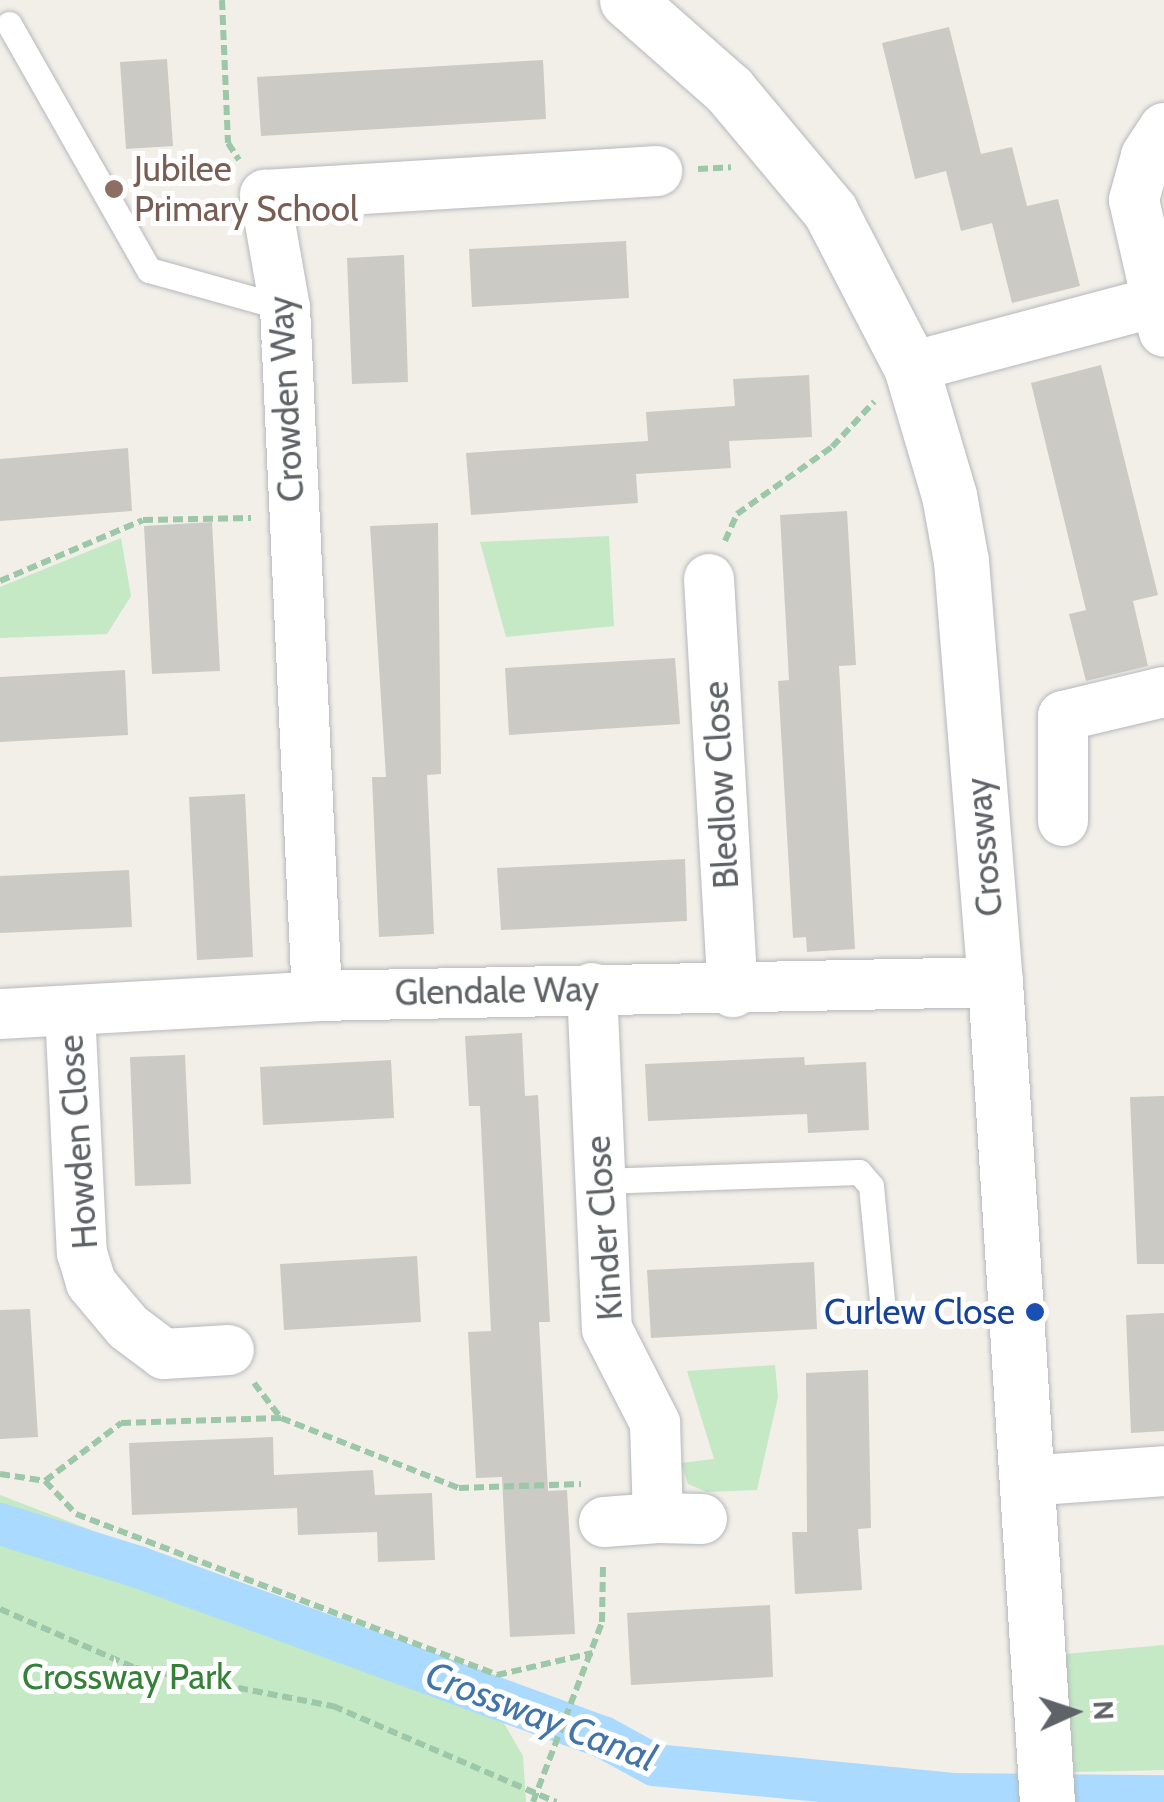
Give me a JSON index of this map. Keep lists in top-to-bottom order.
{
  "streets": {
    "street": [
      "Crowden Way",
      "Bledlow Close",
      "Crossway",
      "Glendale Way",
      "Howden Close",
      "Kinder Close"
    ]
  },
  "crossings": [
    ["Crowden Way", "Glendale Way"],
    ["Bledlow Close", "Glendale Way"],
    ["Crossway", "Glendale Way"],
    ["Glendale Way", "Howden Close"],
    ["Glendale Way", "Kinder Close"]
  ],
  "water": ["Crossway Canal"],
  "parks": ["Crossway Park"],
  "places": ["Jubilee Primary School", "Curlew Close"],
  "north": "right"
}
